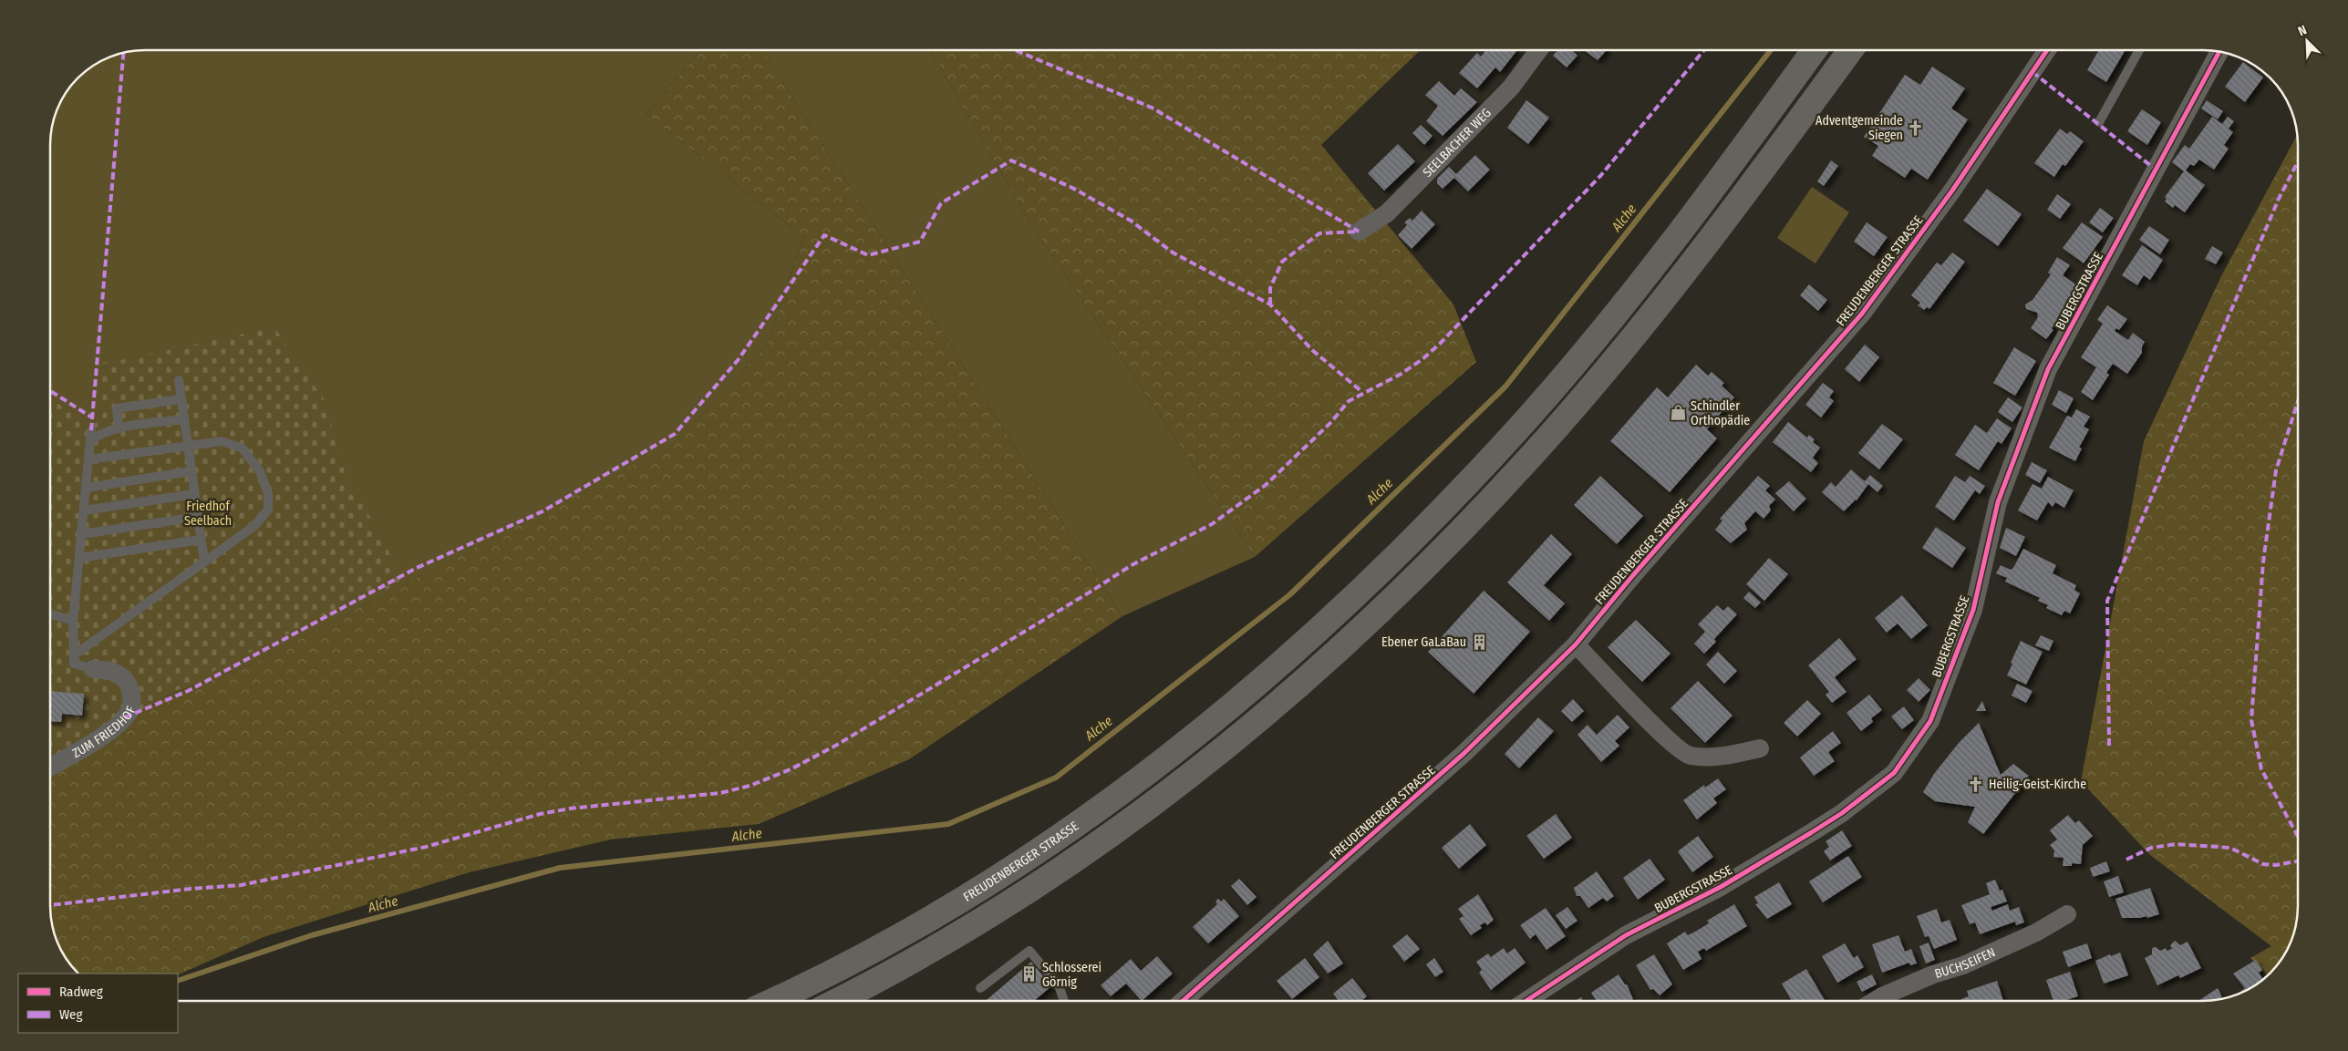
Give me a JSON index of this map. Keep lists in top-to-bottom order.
{
  "streets": {
    "main road": ["FREUDENBERGER STRASSE"],
    "street": [
      "SEELBACHER WEG",
      "BUBERGSTRASSE",
      "ZUM FRIEDHOF",
      "BUCHSEIFEN"
    ]
  },
  "water": ["Alche"],
  "parks": ["Friedhof Seelbach"],
  "places": {
    "church": ["Adventgemeinde Siegen", "Heilig-Geist-Kirche"],
    "shop": ["Schindler Orthopädie"],
    "building": ["Ebener GaLaBau", "Schlosserei Görnig"]
  },
  "legend": ["Radweg", "Weg"],
  "north": "top left"
}
